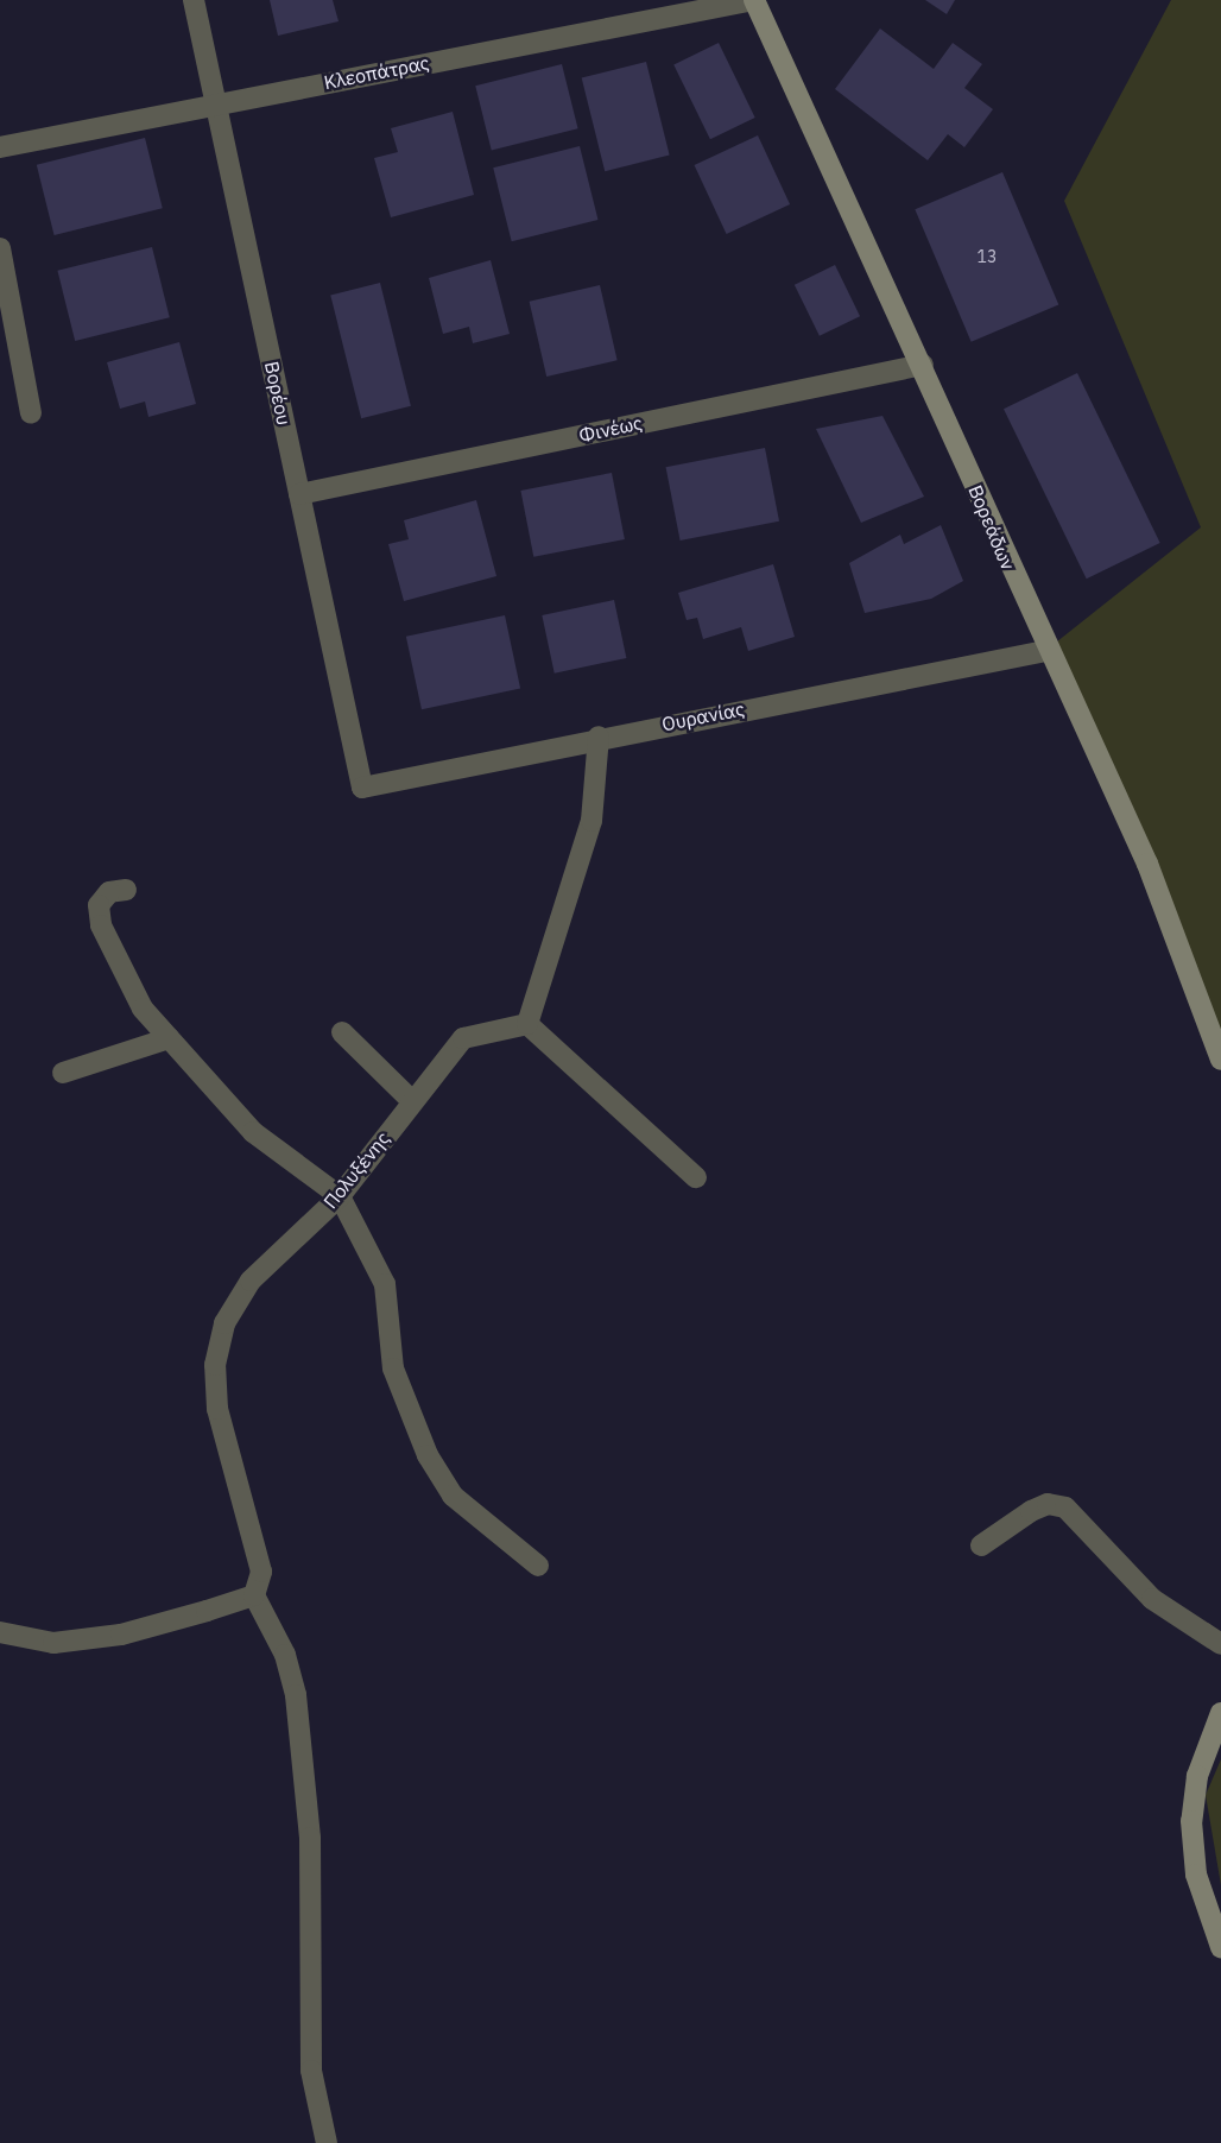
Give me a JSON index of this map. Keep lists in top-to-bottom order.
{
  "streets": {
    "street": [
      "Κλεοπάτρας",
      "Βορέου",
      "Φινέως",
      "Βορεάδων",
      "Ουρανίας",
      "Πολυξένης"
    ]
  },
  "crossings": [
    ["Κλεοπάτρας", "Βορέου"],
    ["Κλεοπάτρας", "Βορεάδων"],
    ["Βορέου", "Φινέως"],
    ["Βορέου", "Ουρανίας"],
    ["Φινέως", "Βορεάδων"],
    ["Βορεάδων", "Ουρανίας"]
  ],
  "house_numbers": ["13"]
}
